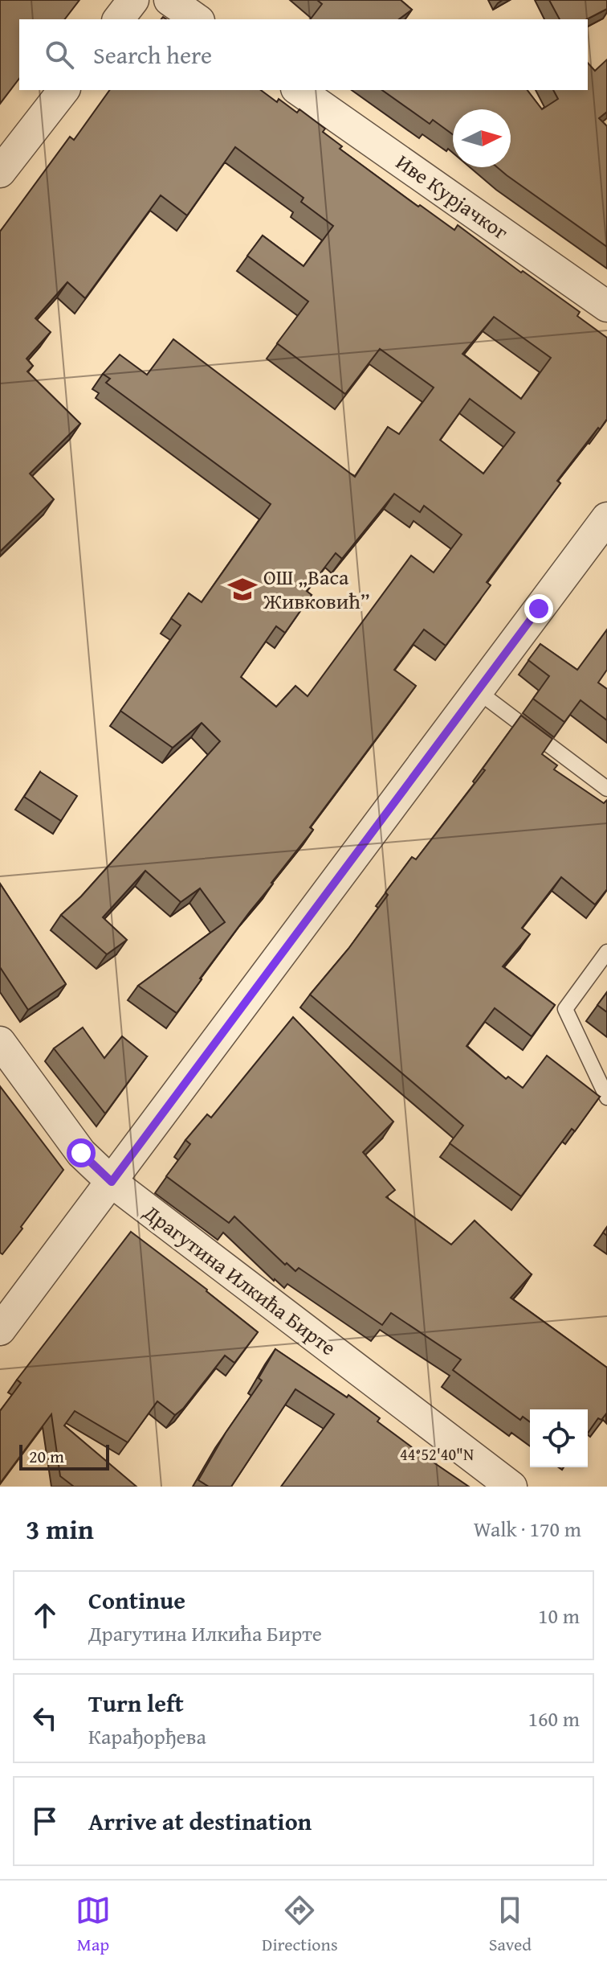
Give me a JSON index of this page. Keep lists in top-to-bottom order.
{
  "streets": {
    "street": ["Иве Курјачког", "Драгутина Илкића Бирте"]
  },
  "places": {
    "school or university": ["ОШ „Васа Живковић”"]
  },
  "scale_bar": "20 m",
  "north": "right",
  "page": {
    "search": "Search here",
    "scale": "20 m",
    "heading": ["3 min", "Walk · 170 m"],
    "list": [
      ["Continue", "Драгутина Илкића Бирте", "10 m"],
      ["Turn left", "Карађорђева", "160 m"],
      "Arrive at destination"
    ],
    "nav": ["Map", "Directions", "Saved"]
  },
  "coordinates": ["44°52'40\"N"]
}
